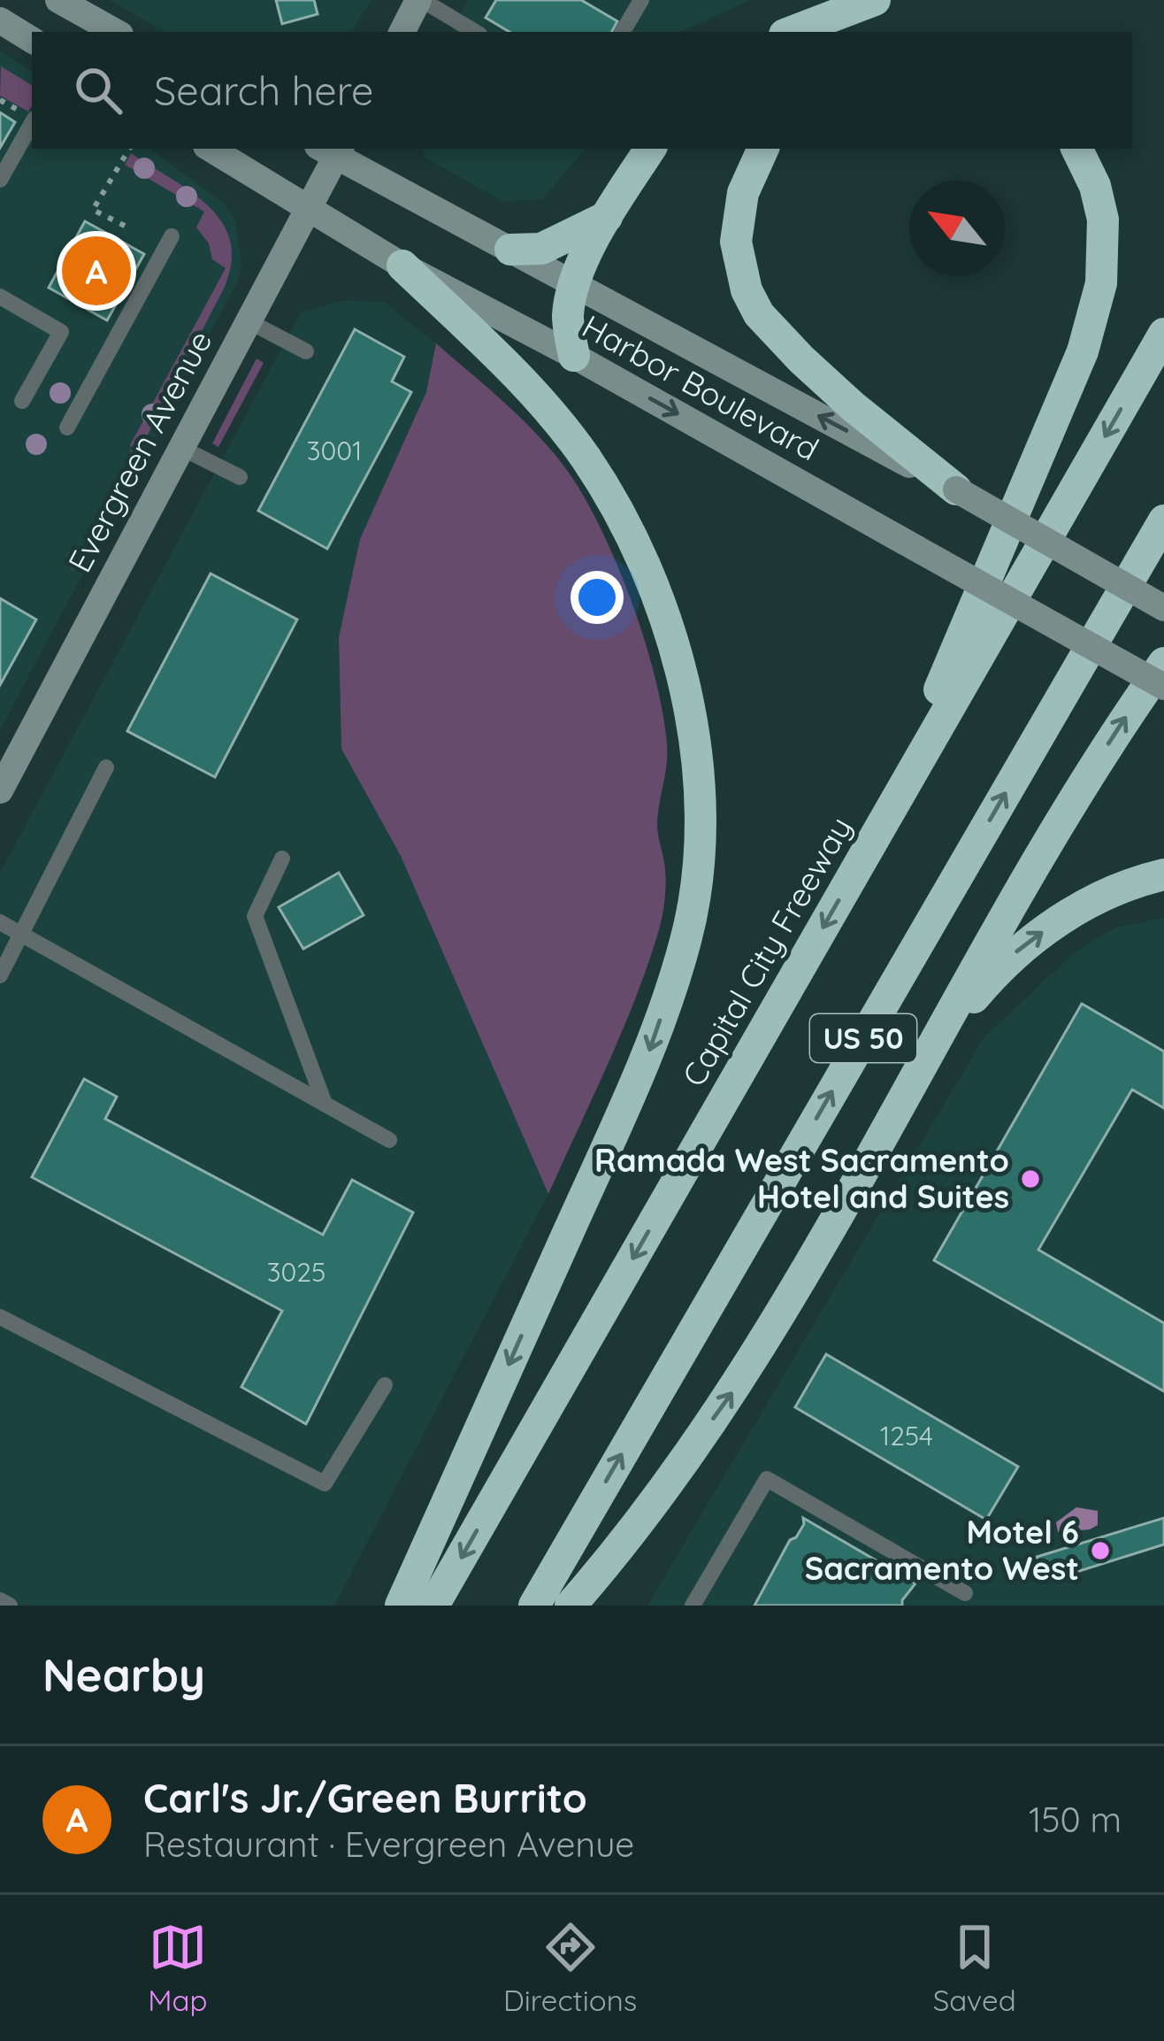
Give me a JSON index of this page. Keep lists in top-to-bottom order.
{
  "streets": {
    "highway": ["Capital City Freeway", "US 50"],
    "main road": ["Harbor Boulevard", "Evergreen Avenue"]
  },
  "crossings": [
    ["Harbor Boulevard", "Evergreen Avenue"]
  ],
  "places": ["Ramada West Sacramento Hotel and Suites", "Motel 6 Sacramento West"],
  "house_numbers": ["3001", "3025", "1254"],
  "north": "top left",
  "page": {
    "search": "Search here",
    "pins": "A",
    "heading": "Nearby",
    "list": [
      {
        "mark": "A",
        "name": "Carl's Jr./Green Burrito",
        "note": "Restaurant · Evergreen Avenue",
        "value": "150 m"
      }
    ],
    "nav": ["Map", "Directions", "Saved"]
  }
}
